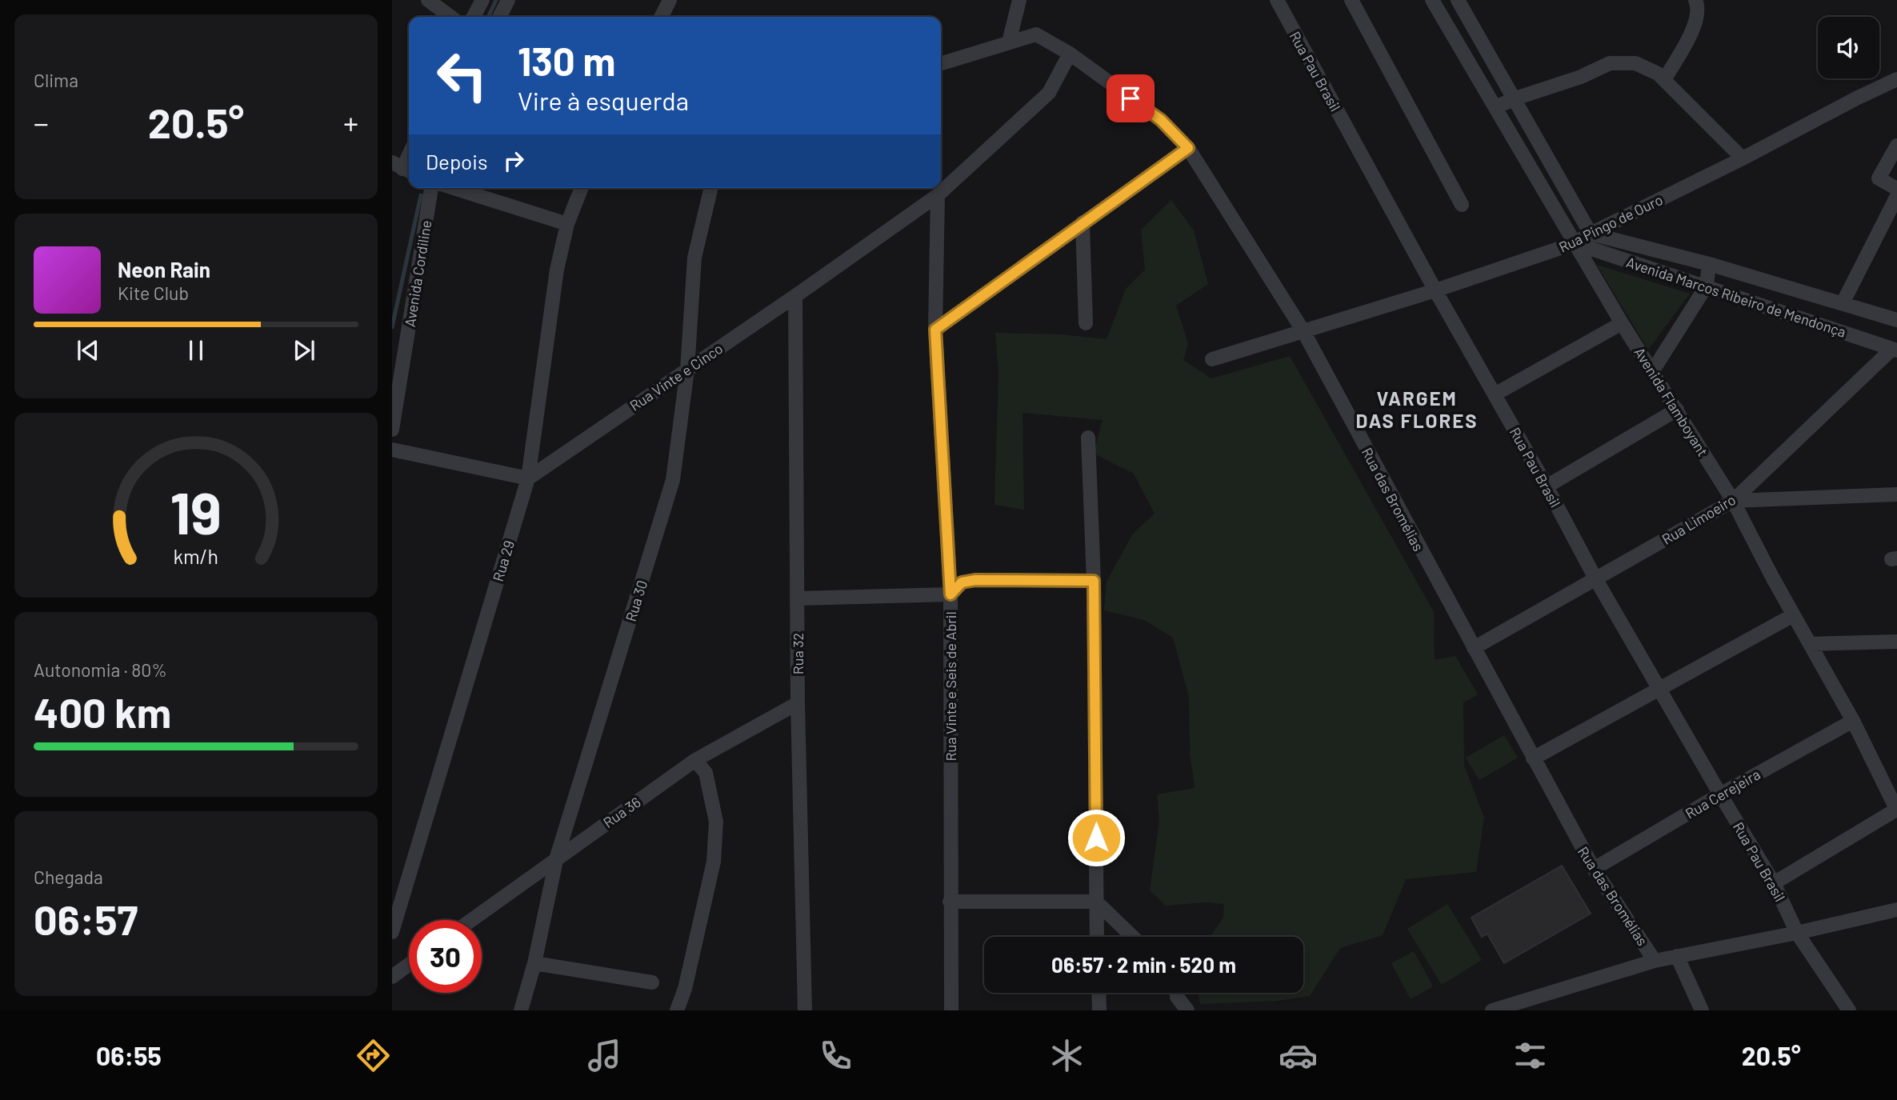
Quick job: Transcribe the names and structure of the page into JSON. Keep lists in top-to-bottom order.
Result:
{
  "streets": {
    "street": [
      "Rua Pau Brasil",
      "Rua Pingo de Ouro",
      "Avenida Cordiline",
      "Avenida Marcos Ribeiro de Mendonça",
      "Rua Vinte e Cinco",
      "Avenida Flamboyant",
      "Rua das Bromélias",
      "Rua Limoeiro",
      "Rua 29",
      "Rua 30",
      "Rua 32",
      "Rua Vinte e Seis de Abril",
      "Rua Cerejeira",
      "Rua 36"
    ]
  },
  "crossings": [
    ["Rua Pau Brasil", "Rua Pingo de Ouro"],
    ["Rua Pau Brasil", "Rua Limoeiro"],
    ["Rua Pau Brasil", "Rua Cerejeira"],
    ["Rua Pingo de Ouro", "Avenida Marcos Ribeiro de Mendonça"],
    ["Rua Pingo de Ouro", "Avenida Flamboyant"],
    ["Rua Pingo de Ouro", "Rua das Bromélias"],
    ["Avenida Marcos Ribeiro de Mendonça", "Avenida Flamboyant"],
    ["Avenida Marcos Ribeiro de Mendonça", "Rua Limoeiro"],
    ["Rua Vinte e Cinco", "Rua das Bromélias"],
    ["Rua Vinte e Cinco", "Rua 29"],
    ["Rua Vinte e Cinco", "Rua 30"],
    ["Rua Vinte e Cinco", "Rua 32"],
    ["Rua Vinte e Cinco", "Rua Vinte e Seis de Abril"],
    ["Avenida Flamboyant", "Rua Limoeiro"],
    ["Avenida Flamboyant", "Rua Cerejeira"],
    ["Rua das Bromélias", "Rua Limoeiro"],
    ["Rua das Bromélias", "Rua Cerejeira"],
    ["Rua 30", "Rua 36"],
    ["Rua 32", "Rua 36"]
  ],
  "districts": ["VARGEM DAS FLORES"],
  "page": {
    "tile": [
      "Clima",
      ["Autonomia · 80%", "400 km"],
      ["Chegada", "06:57"]
    ],
    "turn": ["130 m", "Vire à esquerda"],
    "heat": ["−", "20.5°", "+"],
    "then": "Depois",
    "song": ["Neon Rain", "Kite Club"],
    "limit": "30",
    "trip": "06:57 · 2 min · 520 m",
    "tabs": ["06:55", "20.5°"],
    "gauge": ["19", "km/h"]
  }
}
